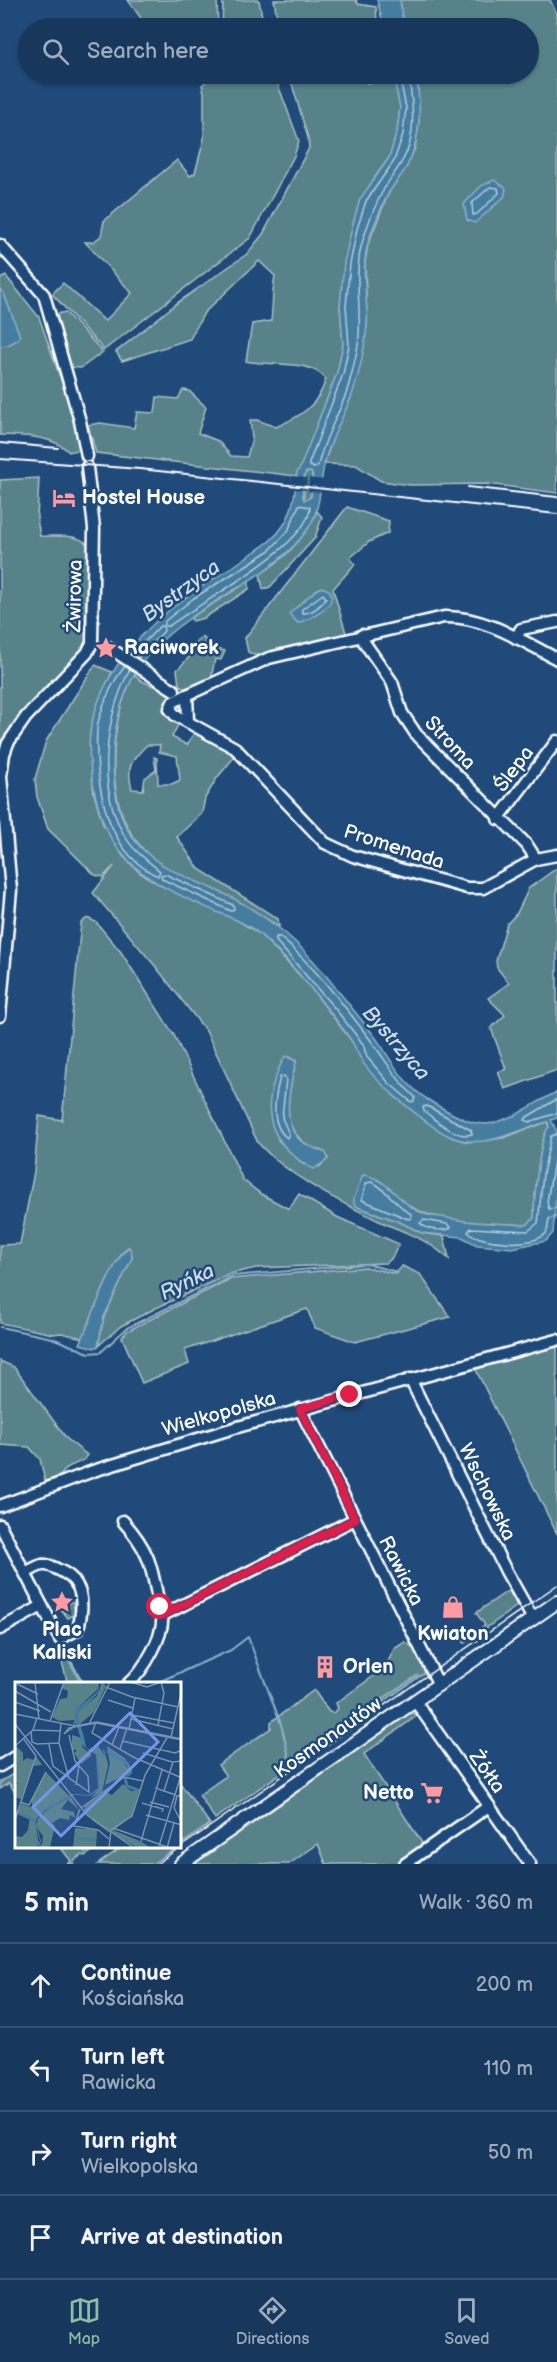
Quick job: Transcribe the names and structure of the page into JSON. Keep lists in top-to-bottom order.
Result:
{
  "streets": {
    "main road": ["Kosmonautów"],
    "street": [
      "Żwirowa",
      "Stroma",
      "Ślepa",
      "Promenada",
      "Wielkopolska",
      "Wschowska",
      "Rawicka",
      "Żółta"
    ]
  },
  "crossings": [
    ["Stroma", "Ślepa"],
    ["Stroma", "Promenada"],
    ["Wielkopolska", "Wschowska"],
    ["Wielkopolska", "Rawicka"],
    ["Wschowska", "Kosmonautów"],
    ["Rawicka", "Kosmonautów"],
    ["Kosmonautów", "Żółta"]
  ],
  "water": ["Bystrzyca", "Ryńka"],
  "places": {
    "hotel": ["Hostel House"],
    "place": ["Raciworek", "Plac Kaliski"],
    "shop": ["Kwiaton"],
    "building": ["Orlen"],
    "supermarket": ["Netto"]
  },
  "page": {
    "search": "Search here",
    "heading": ["5 min", "Walk · 360 m"],
    "list": [
      ["Continue", "Kościańska", "200 m"],
      ["Turn left", "Rawicka", "110 m"],
      ["Turn right", "Wielkopolska", "50 m"],
      "Arrive at destination"
    ],
    "nav": ["Map", "Directions", "Saved"]
  }
}
